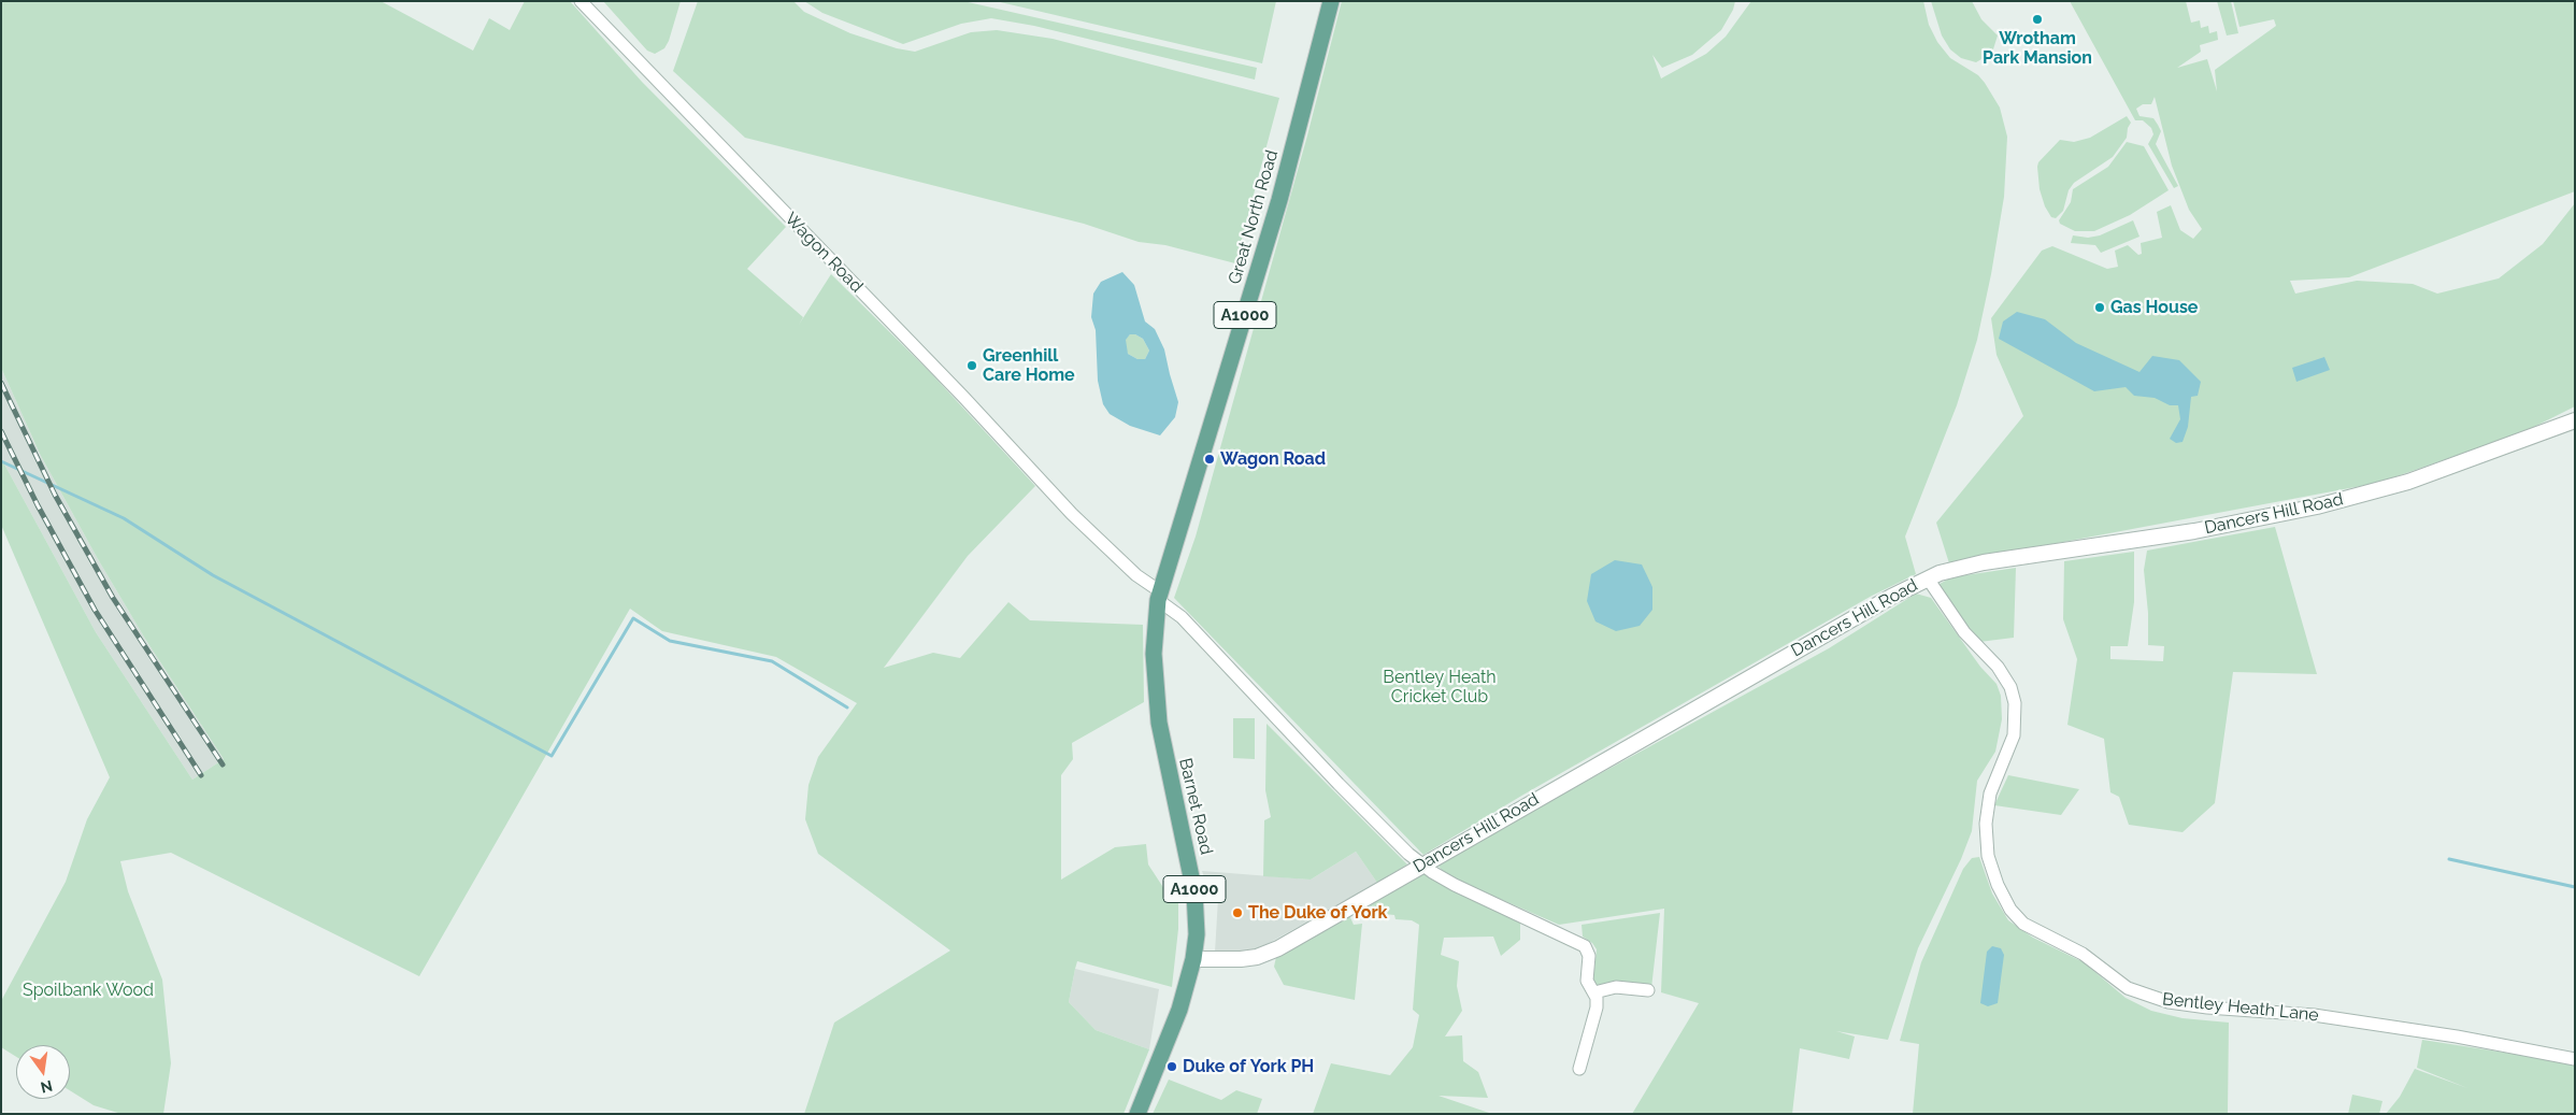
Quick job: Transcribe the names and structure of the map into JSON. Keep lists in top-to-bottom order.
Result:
{
  "streets": {
    "main road": ["Great North Road", "A1000", "Barnet Road"],
    "street": ["Wagon Road", "Dancers Hill Road", "Bentley Heath Lane"]
  },
  "crossings": [
    ["Great North Road", "Wagon Road"],
    ["Great North Road", "Barnet Road"],
    ["Wagon Road", "Dancers Hill Road"],
    ["Dancers Hill Road", "Barnet Road"],
    ["Dancers Hill Road", "Bentley Heath Lane"]
  ],
  "parks": ["Bentley Heath Cricket Club", "Spoilbank Wood"],
  "places": [
    "Wrotham Park Mansion",
    "Gas House",
    "Greenhill Care Home",
    "Wagon Road",
    "The Duke of York",
    "Duke of York PH"
  ],
  "north": "bottom"
}
